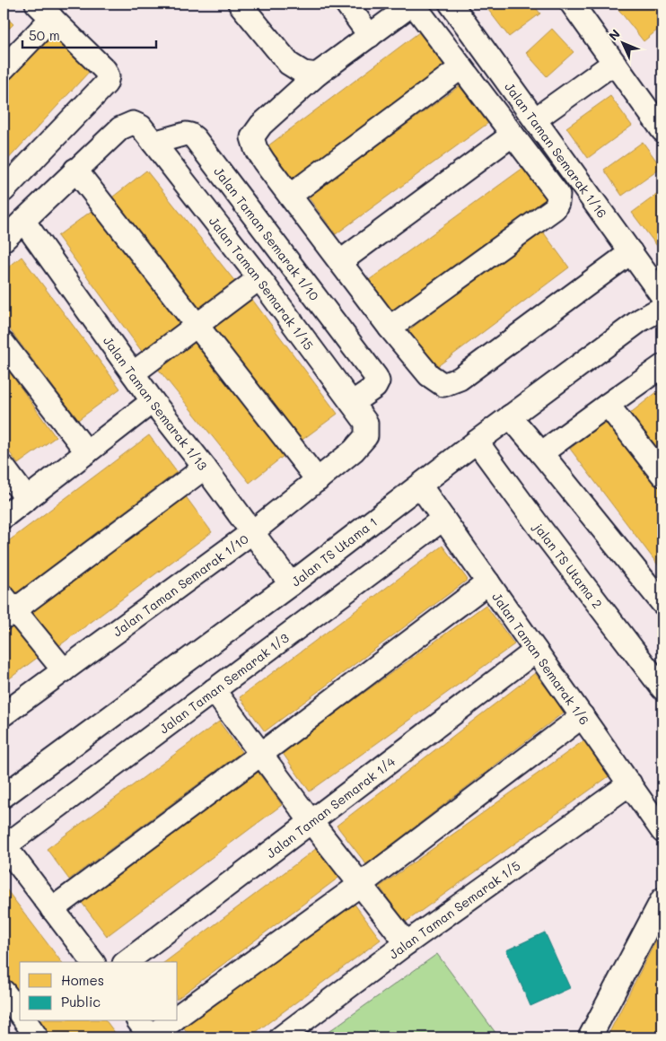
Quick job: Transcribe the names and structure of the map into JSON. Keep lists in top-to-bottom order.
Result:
{
  "streets": {
    "street": [
      "Jalan Taman Semarak 1/16",
      "Jalan Taman Semarak 1/10",
      "Jalan Taman Semarak 1/15",
      "Jalan Taman Semarak 1/13",
      "Jalan TS Utama 1",
      "jalan TS Utama 2",
      "Jalan Taman Semarak 1/6",
      "Jalan Taman Semarak 1/3",
      "Jalan Taman Semarak 1/4",
      "Jalan Taman Semarak 1/5"
    ]
  },
  "crossings": [
    ["Jalan Taman Semarak 1/10", "Jalan Taman Semarak 1/15"],
    ["Jalan Taman Semarak 1/10", "Jalan Taman Semarak 1/13"],
    ["Jalan Taman Semarak 1/13", "Jalan TS Utama 1"],
    ["Jalan TS Utama 1", "jalan TS Utama 2"],
    ["Jalan TS Utama 1", "Jalan Taman Semarak 1/6"],
    ["Jalan Taman Semarak 1/6", "Jalan Taman Semarak 1/3"],
    ["Jalan Taman Semarak 1/6", "Jalan Taman Semarak 1/4"],
    ["Jalan Taman Semarak 1/6", "Jalan Taman Semarak 1/5"]
  ],
  "legend": ["Homes", "Public"],
  "scale_bar": "50 m",
  "north": "top left"
}
